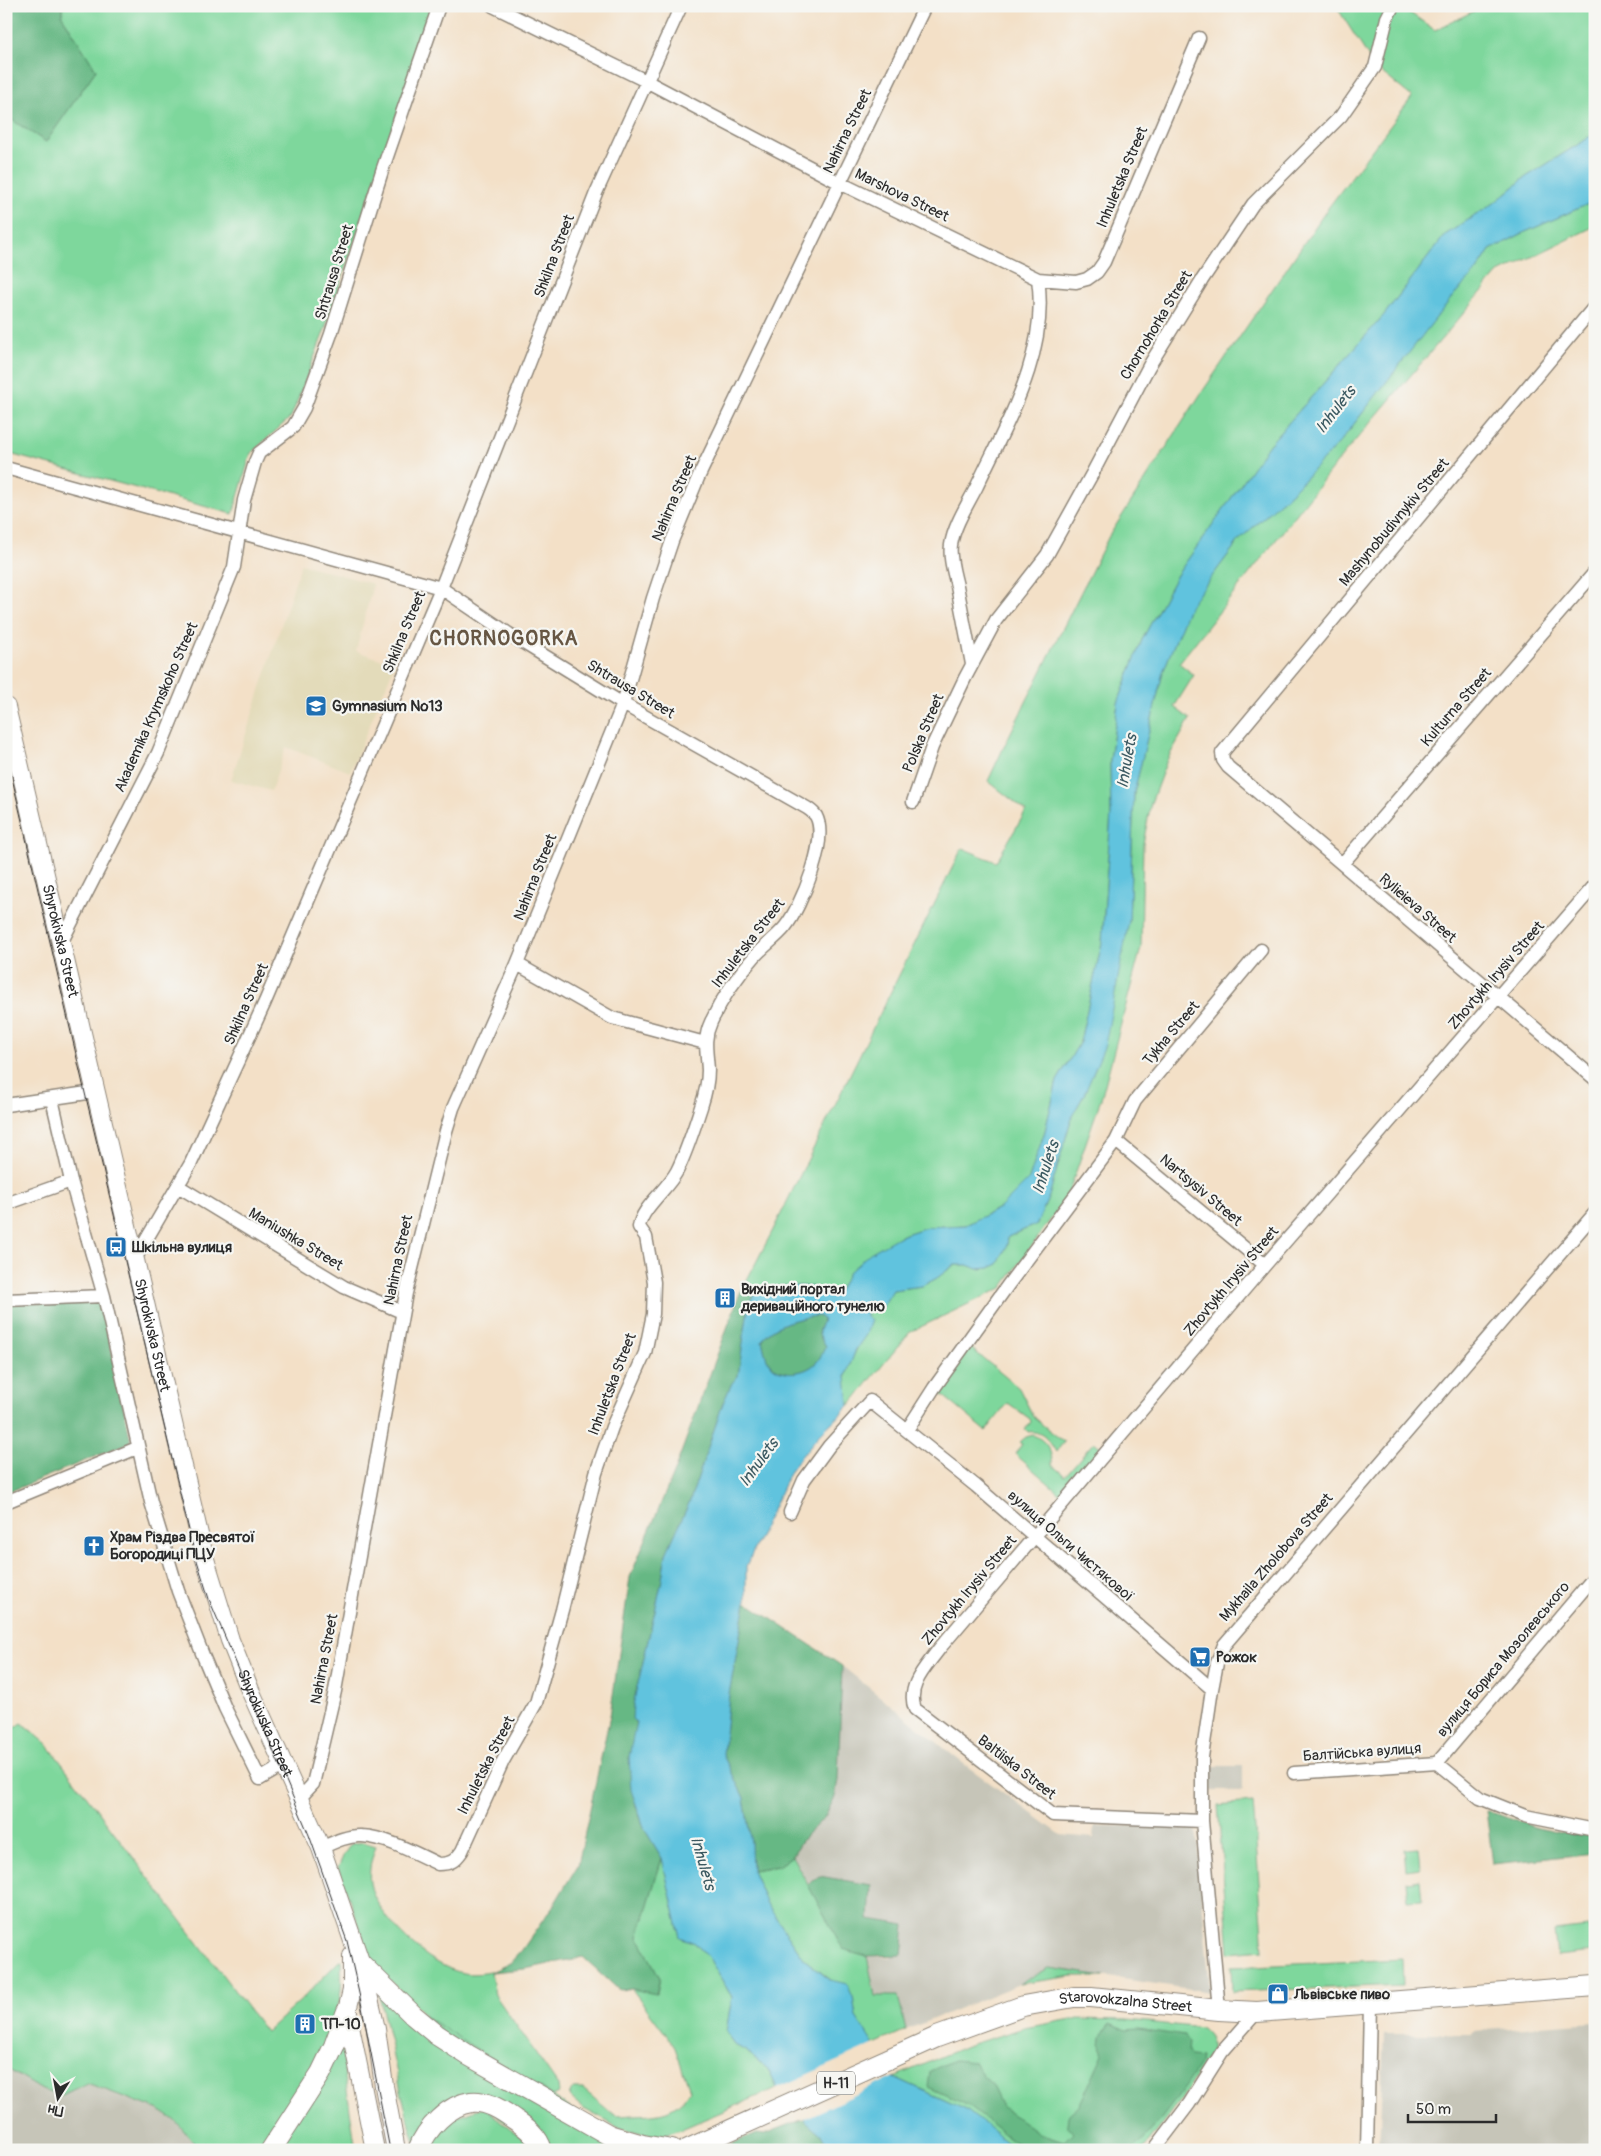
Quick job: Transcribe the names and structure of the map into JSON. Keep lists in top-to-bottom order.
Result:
{
  "streets": {
    "main road": ["Shyrokivska Street", "Starovokzalna Street", "Н-11"],
    "street": [
      "Nahirna Street",
      "Inhuletska Street",
      "Marshova Street",
      "Shkilna Street",
      "Shtrausa Street",
      "Chornohorka Street",
      "Mashynobudivnykiv Street",
      "Akademika Krymskoho Street",
      "Kulturna Street",
      "Polska Street",
      "Rylieieva Street",
      "Zhovtykh Irysiv Street",
      "Tykha Street",
      "Nartsysiv Street",
      "Maniushka Street",
      "вулиця Ольги Чистякової",
      "Mykhaila Zholobova Street",
      "вулиця Бориса Мозолевського",
      "Балтійська вулиця",
      "Baltiiska Street"
    ]
  },
  "crossings": [
    ["Nahirna Street", "Marshova Street"],
    ["Nahirna Street", "Shtrausa Street"],
    ["Nahirna Street", "Shyrokivska Street"],
    ["Nahirna Street", "Maniushka Street"],
    ["Inhuletska Street", "Marshova Street"],
    ["Inhuletska Street", "Shtrausa Street"],
    ["Inhuletska Street", "Shyrokivska Street"],
    ["Marshova Street", "Shkilna Street"],
    ["Shkilna Street", "Shtrausa Street"],
    ["Shkilna Street", "Shyrokivska Street"],
    ["Shkilna Street", "Maniushka Street"],
    ["Shtrausa Street", "Akademika Krymskoho Street"],
    ["Chornohorka Street", "Polska Street"],
    ["Mashynobudivnykiv Street", "Rylieieva Street"],
    ["Akademika Krymskoho Street", "Shyrokivska Street"],
    ["Kulturna Street", "Rylieieva Street"],
    ["Rylieieva Street", "Zhovtykh Irysiv Street"],
    ["Zhovtykh Irysiv Street", "Nartsysiv Street"],
    ["Zhovtykh Irysiv Street", "вулиця Ольги Чистякової"],
    ["Zhovtykh Irysiv Street", "Baltiiska Street"],
    ["Tykha Street", "Nartsysiv Street"],
    ["вулиця Ольги Чистякової", "Mykhaila Zholobova Street"],
    ["Mykhaila Zholobova Street", "Baltiiska Street"],
    ["Mykhaila Zholobova Street", "Starovokzalna Street"],
    ["вулиця Бориса Мозолевського", "Балтійська вулиця"]
  ],
  "districts": ["CHORNOGORKA"],
  "water": ["Inhulets"],
  "places": {
    "school or university": ["Gymnasium №13"],
    "bus stop": ["Шкільна вулиця"],
    "building": ["Вихідний портал дериваційного тунелю", "ТП-10"],
    "church": ["Храм Різдва Пресвятої Богородиці ПЦУ"],
    "supermarket": ["Рожок"],
    "shop": ["Львівське пиво"]
  },
  "scale_bar": "50 m",
  "north": "bottom"
}
